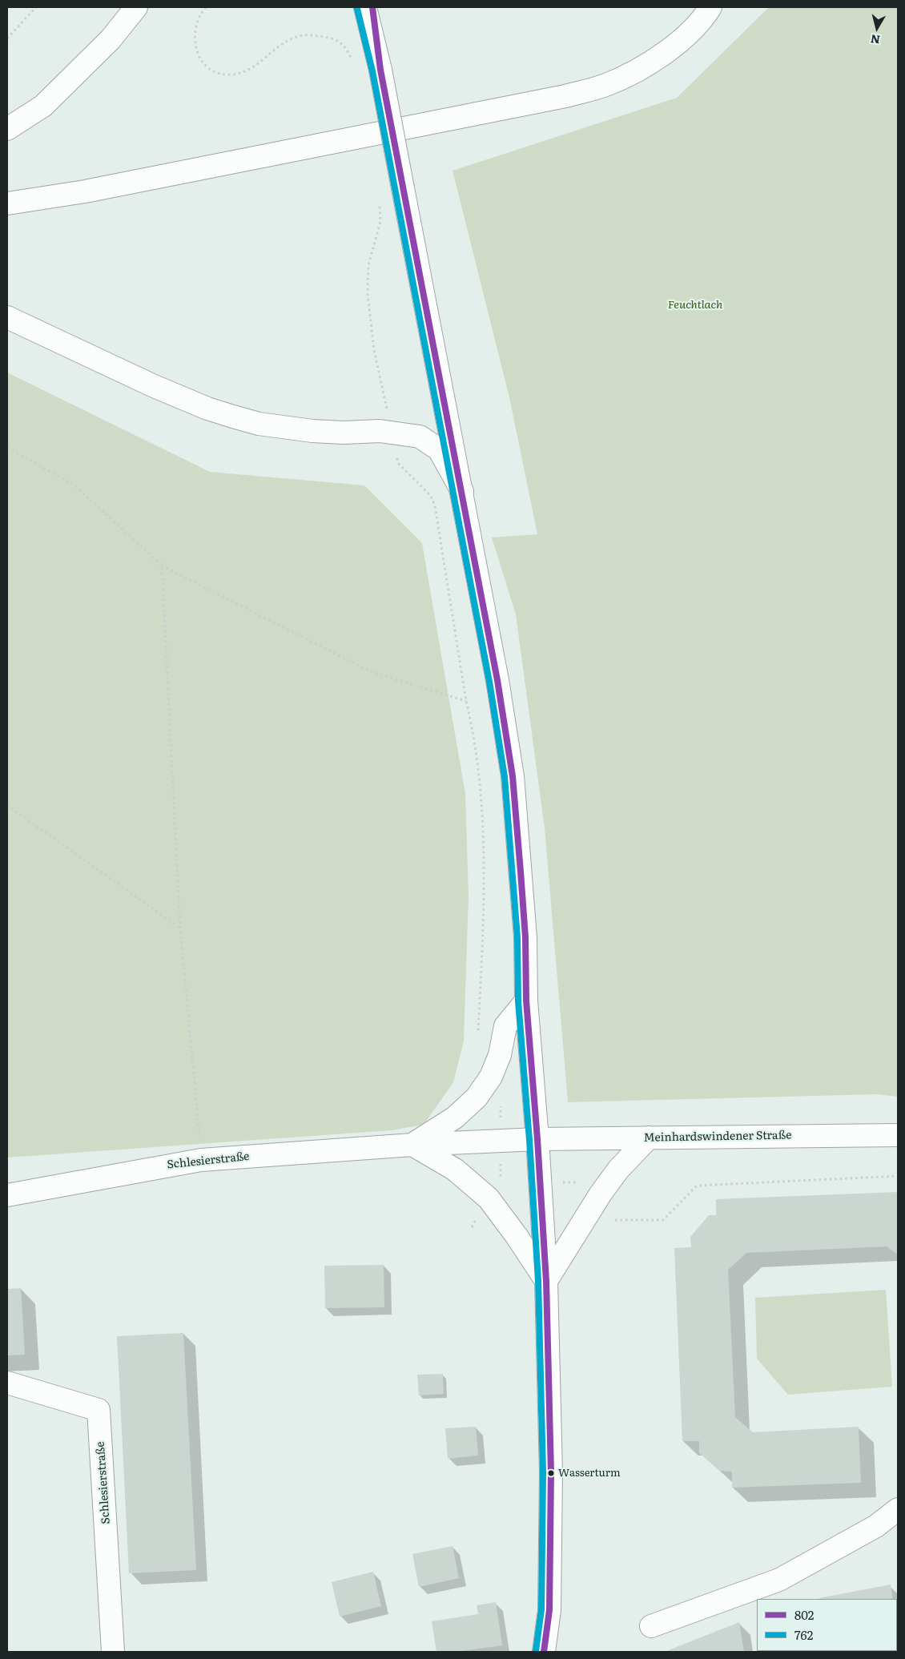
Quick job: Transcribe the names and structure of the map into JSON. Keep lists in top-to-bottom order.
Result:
{
  "streets": {
    "main road": ["Meinhardswindener Straße", "Schlesierstraße"]
  },
  "crossings": [
    ["Meinhardswindener Straße", "Schlesierstraße"]
  ],
  "parks": ["Feuchtlach"],
  "places": ["Wasserturm"],
  "lines": ["transit line 802", "transit line 762"],
  "legend": ["802", "762"],
  "north": "bottom"
}
